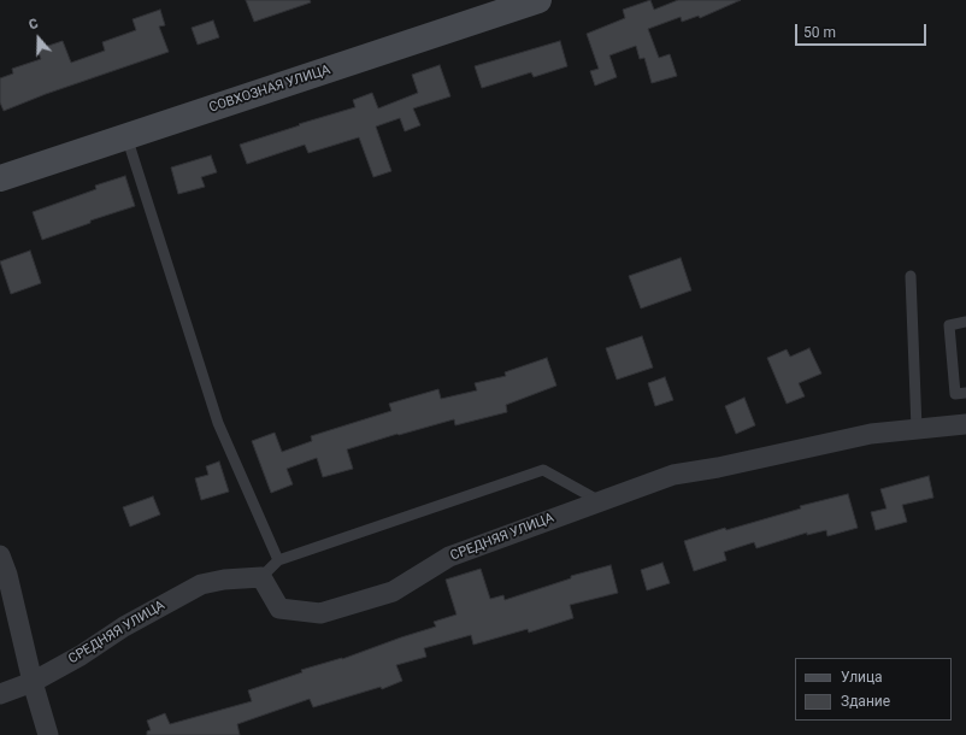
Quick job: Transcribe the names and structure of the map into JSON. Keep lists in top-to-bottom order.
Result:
{
  "streets": {
    "street": ["СОВХОЗНАЯ УЛИЦА", "СРЕДНЯЯ УЛИЦА"]
  },
  "legend": ["Улица", "Здание"],
  "scale_bar": "50 m",
  "north": "top"
}
